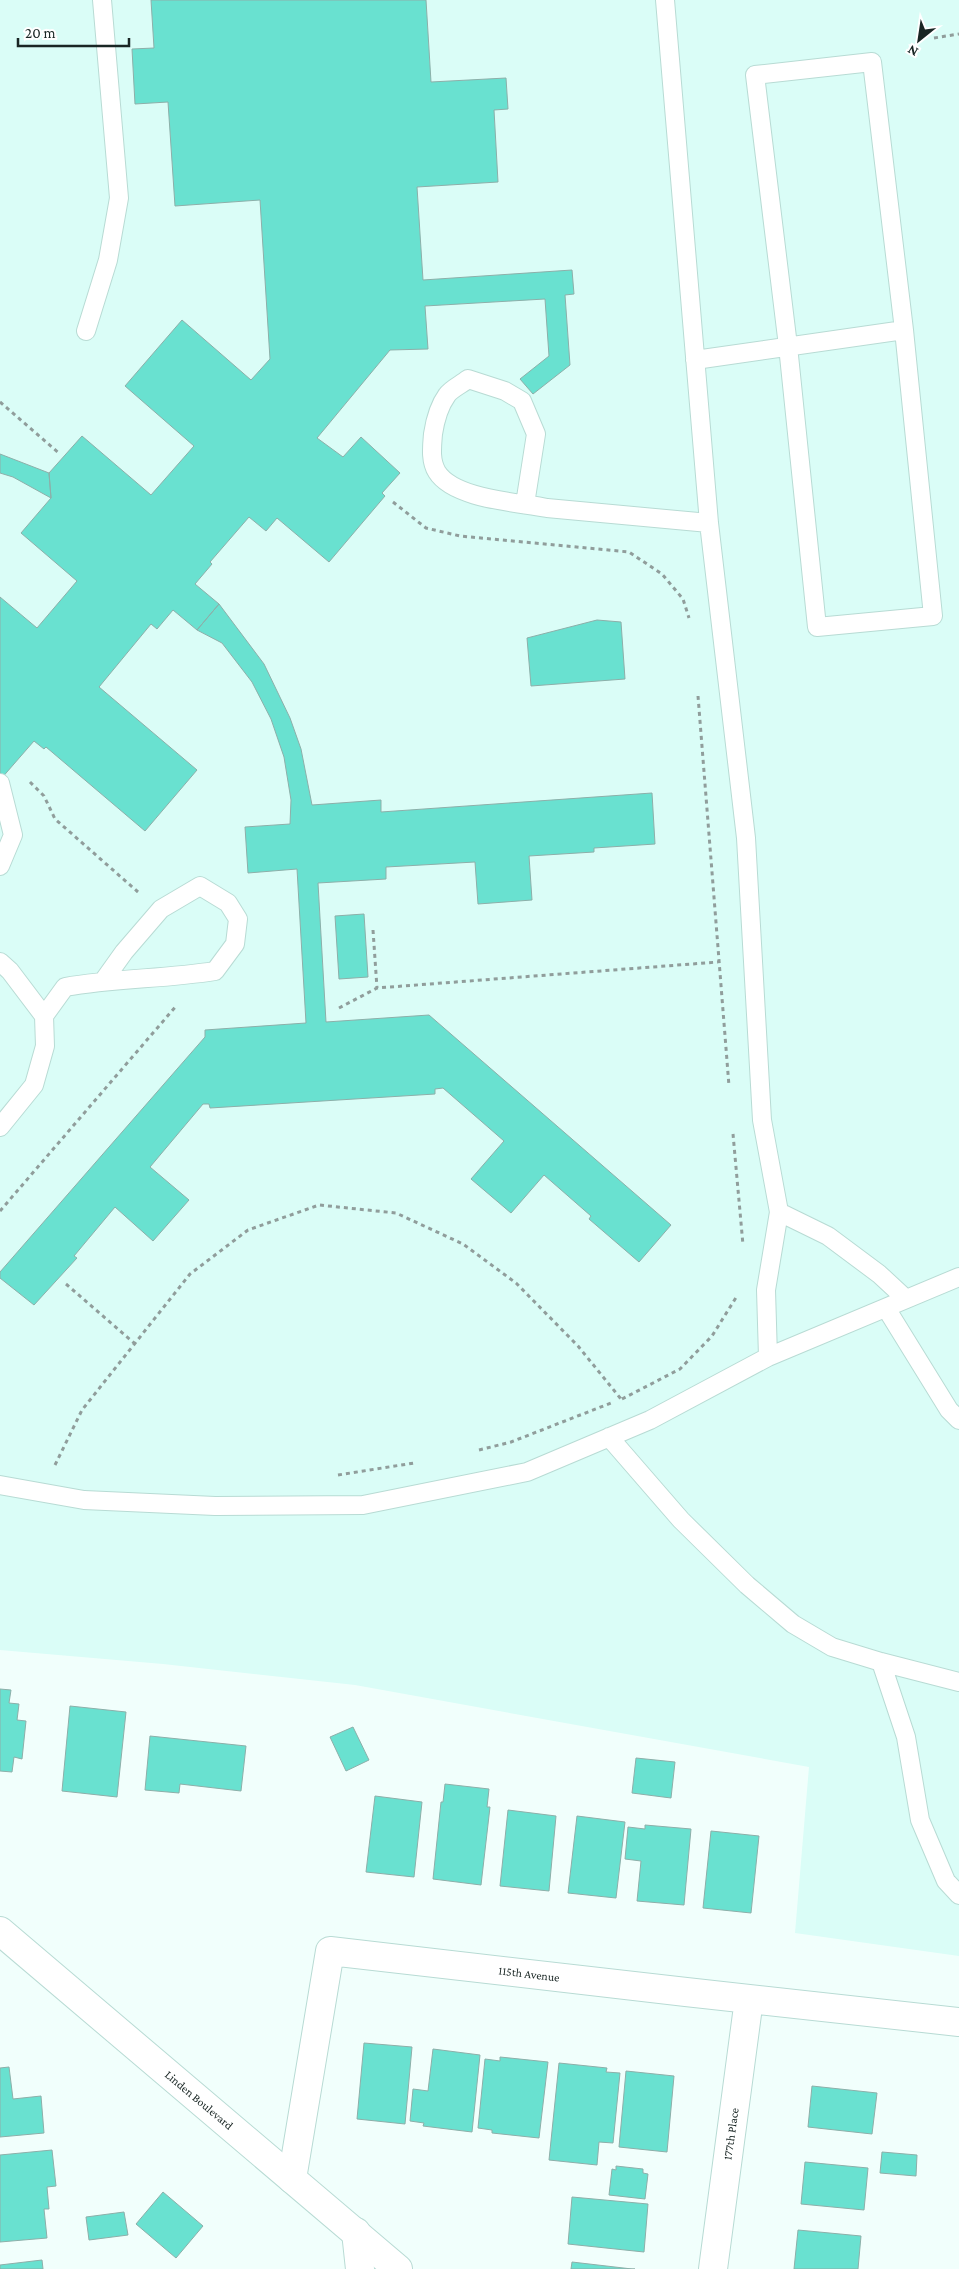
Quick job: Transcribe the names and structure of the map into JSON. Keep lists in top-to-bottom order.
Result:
{
  "streets": {
    "street": ["115th Avenue", "Linden Boulevard", "177th Place"]
  },
  "crossings": [
    ["115th Avenue", "Linden Boulevard"],
    ["115th Avenue", "177th Place"]
  ],
  "scale_bar": "20 m",
  "north": "bottom left"
}
